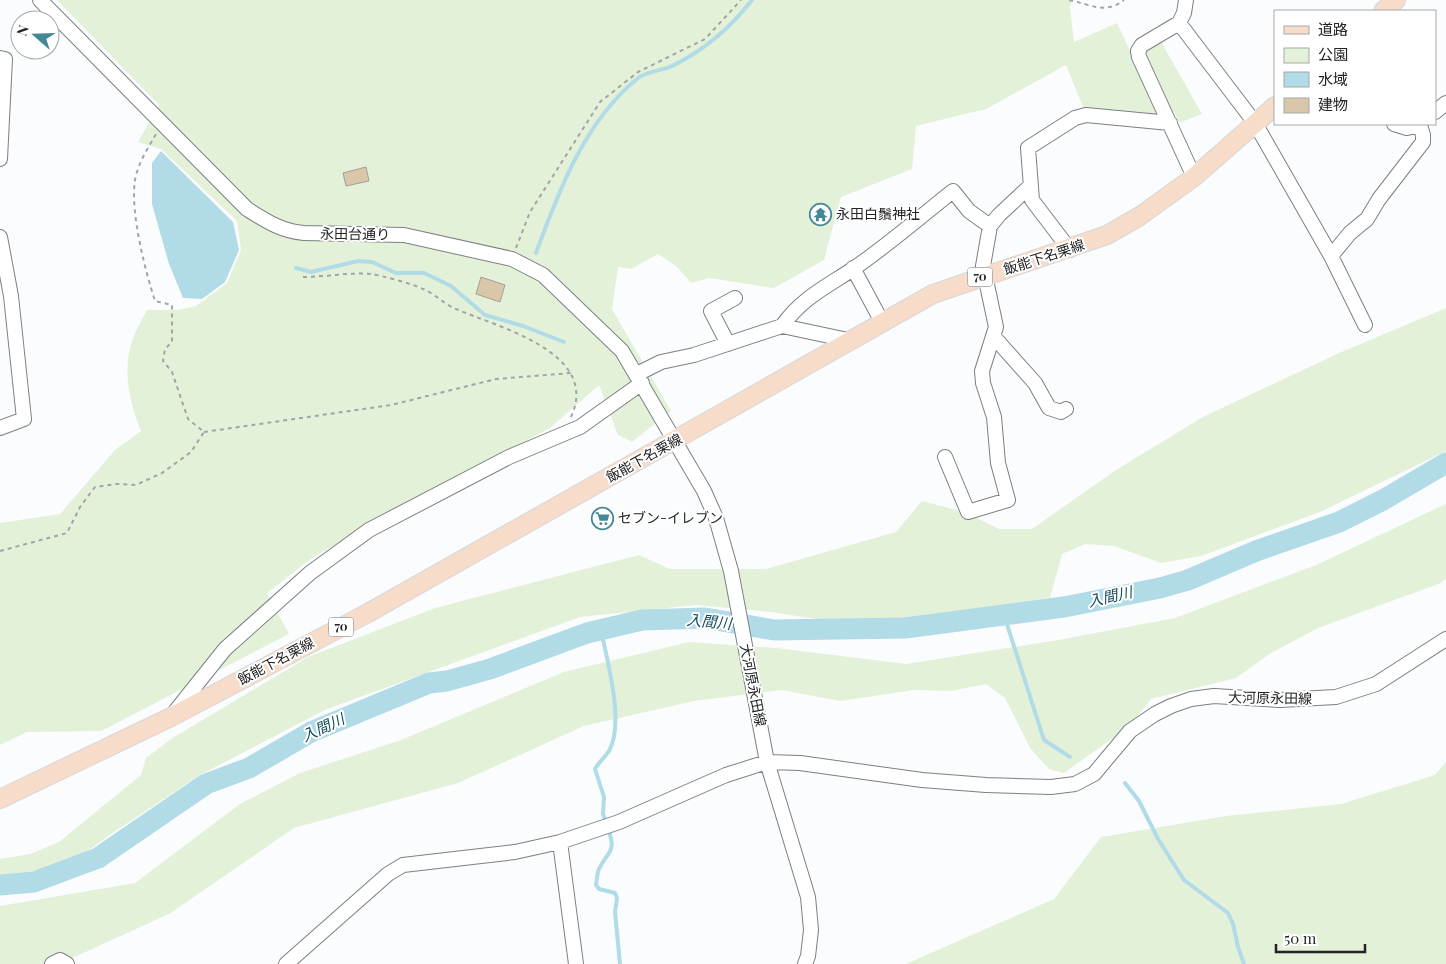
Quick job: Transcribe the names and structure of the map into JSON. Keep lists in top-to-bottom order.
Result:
{
  "streets": {
    "main road": ["飯能下名栗線", "70"],
    "street": ["永田台通り", "大河原永田線"]
  },
  "crossings": [
    ["永田台通り", "飯能下名栗線"],
    ["永田台通り", "大河原永田線"],
    ["飯能下名栗線", "大河原永田線"]
  ],
  "water": ["入間川"],
  "places": {
    "temple": ["永田白鬚神社"],
    "supermarket": ["セブン-イレブン"]
  },
  "legend": [
    "道路",
    "公園",
    "水域",
    "建物"
  ],
  "scale_bar": "50 m",
  "north": "left"
}
